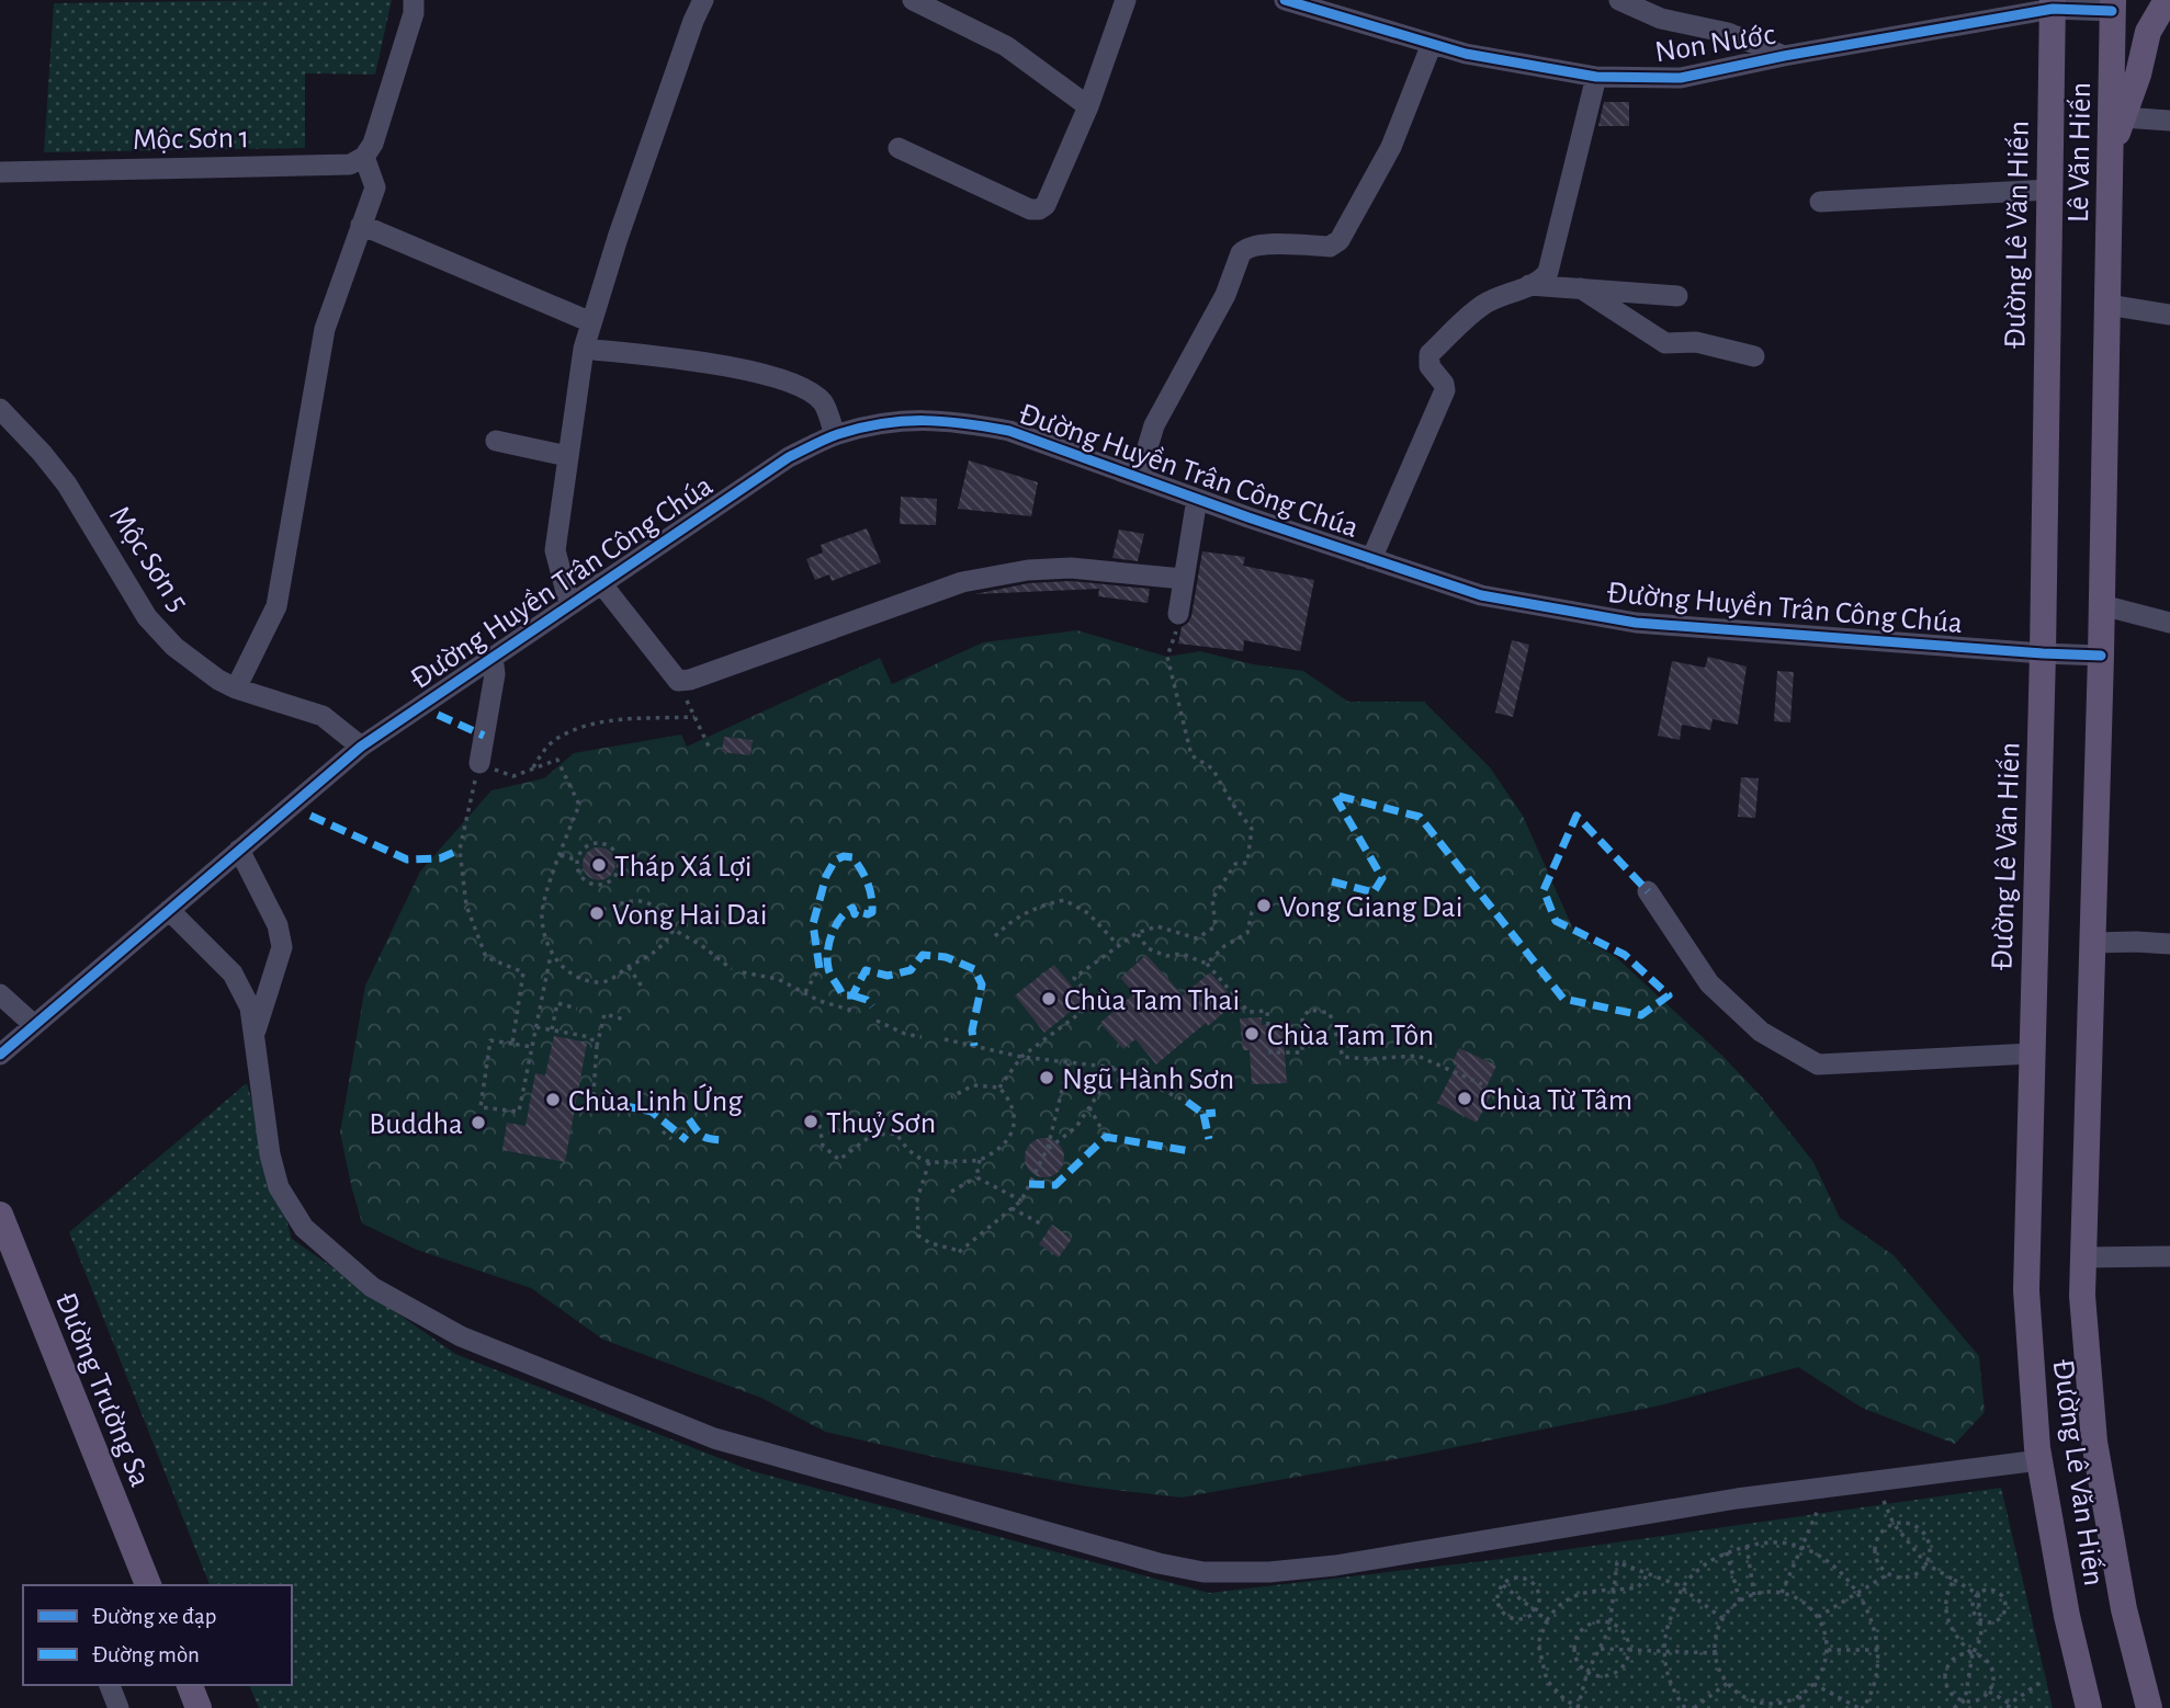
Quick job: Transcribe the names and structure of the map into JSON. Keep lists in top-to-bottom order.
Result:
{
  "streets": {
    "main road": ["Lê Văn Hiến", "Đường Lê Văn Hiến", "Đường Trường Sa"],
    "street": [
      "Non Nước",
      "Mộc Sơn 1",
      "Đường Huyền Trân Công Chúa",
      "Mộc Sơn 5"
    ]
  },
  "crossings": [
    ["Non Nước", "Lê Văn Hiến"],
    ["Non Nước", "Đường Lê Văn Hiến"],
    ["Lê Văn Hiến", "Đường Lê Văn Hiến"],
    ["Đường Lê Văn Hiến", "Đường Huyền Trân Công Chúa"],
    ["Đường Huyền Trân Công Chúa", "Mộc Sơn 5"]
  ],
  "places": [
    "Tháp Xá Lợi",
    "Vong Giang Dai",
    "Vong Hai Dai",
    "Chùa Tam Thai",
    "Chùa Tam Tôn",
    "Ngũ Hành Sơn",
    "Chùa Từ Tâm",
    "Chùa Linh Ứng",
    "Thuỷ Sơn",
    "Buddha"
  ],
  "legend": ["Đường xe đạp", "Đường mòn"]
}
